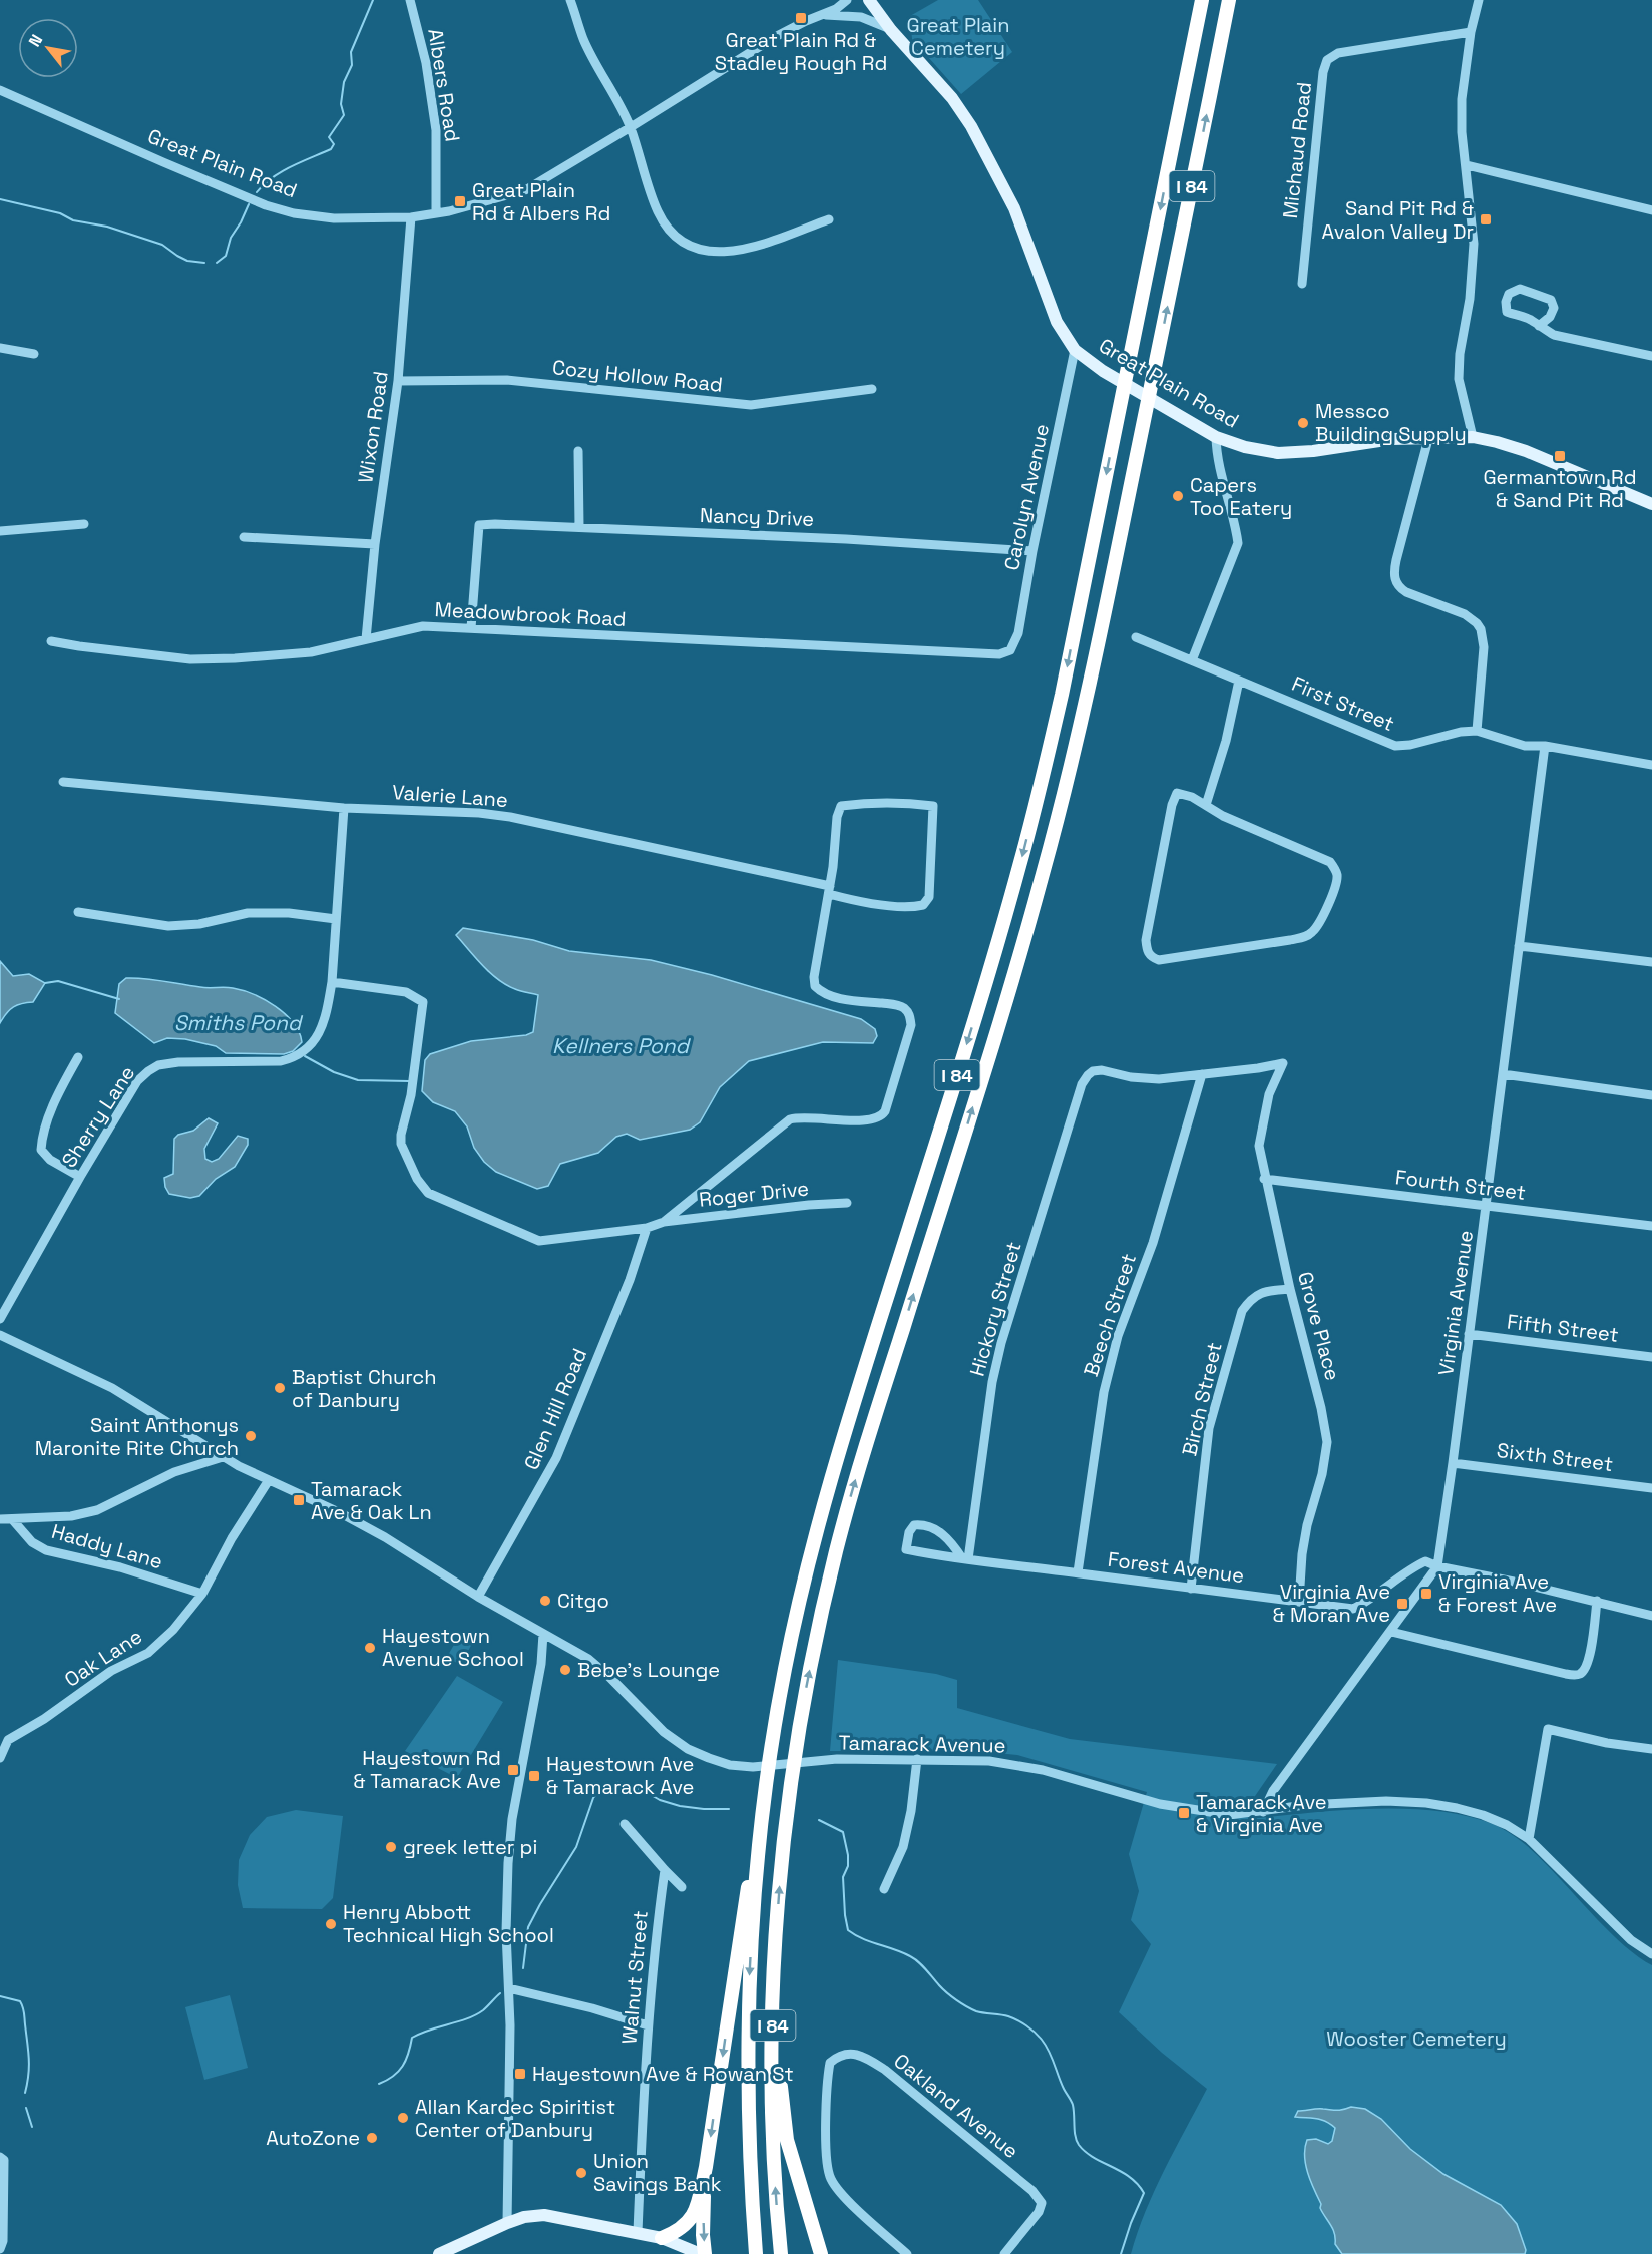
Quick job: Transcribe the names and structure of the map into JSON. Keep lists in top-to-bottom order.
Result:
{
  "streets": {
    "highway": ["I 84"],
    "main road": ["Great Plain Road"],
    "street": [
      "Albers Road",
      "Michaud Road",
      "Cozy Hollow Road",
      "Wixon Road",
      "Carolyn Avenue",
      "Nancy Drive",
      "Meadowbrook Road",
      "First Street",
      "Valerie Lane",
      "Sherry Lane",
      "Fourth Street",
      "Roger Drive",
      "Virginia Avenue",
      "Hickory Street",
      "Beech Street",
      "Grove Place",
      "Fifth Street",
      "Birch Street",
      "Glen Hill Road",
      "Sixth Street",
      "Haddy Lane",
      "Forest Avenue",
      "Oak Lane",
      "Tamarack Avenue",
      "Walnut Street",
      "Oakland Avenue"
    ]
  },
  "crossings": [
    ["Albers Road", "Great Plain Road"],
    ["Great Plain Road", "Wixon Road"],
    ["Great Plain Road", "Carolyn Avenue"],
    ["Cozy Hollow Road", "Wixon Road"],
    ["Wixon Road", "Meadowbrook Road"],
    ["Carolyn Avenue", "Nancy Drive"],
    ["Carolyn Avenue", "Meadowbrook Road"],
    ["Nancy Drive", "Meadowbrook Road"],
    ["First Street", "Virginia Avenue"],
    ["Valerie Lane", "Sherry Lane"],
    ["Fourth Street", "Virginia Avenue"],
    ["Fourth Street", "Grove Place"],
    ["Virginia Avenue", "Fifth Street"],
    ["Virginia Avenue", "Sixth Street"],
    ["Virginia Avenue", "Forest Avenue"],
    ["Virginia Avenue", "Tamarack Avenue"],
    ["Hickory Street", "Beech Street"],
    ["Hickory Street", "Grove Place"],
    ["Hickory Street", "Forest Avenue"],
    ["Beech Street", "Grove Place"],
    ["Beech Street", "Forest Avenue"],
    ["Grove Place", "Birch Street"],
    ["Grove Place", "Forest Avenue"],
    ["Birch Street", "Forest Avenue"],
    ["Glen Hill Road", "Tamarack Avenue"],
    ["Haddy Lane", "Oak Lane"],
    ["Oak Lane", "Tamarack Avenue"]
  ],
  "water": ["Smiths Pond", "Kellners Pond"],
  "parks": ["Great Plain Cemetery", "Wooster Cemetery"],
  "places": {
    "transit": [
      "Great Plain Rd & Stadley Rough Rd",
      "Great Plain Rd & Albers Rd",
      "Sand Pit Rd & Avalon Valley Dr",
      "Germantown Rd & Sand Pit Rd",
      "Tamarack Ave & Oak Ln",
      "Virginia Ave & Forest Ave",
      "Virginia Ave & Moran Ave",
      "Hayestown Rd & Tamarack Ave",
      "Hayestown Ave & Tamarack Ave",
      "Tamarack Ave & Virginia Ave",
      "Hayestown Ave & Rowan St"
    ],
    "other": [
      "Messco Building Supply",
      "Capers Too Eatery",
      "Baptist Church of Danbury",
      "Saint Anthonys Maronite Rite Church",
      "Citgo",
      "Hayestown Avenue School",
      "Bebe's Lounge",
      "greek letter pi",
      "Henry Abbott Technical High School",
      "Allan Kardec Spiritist Center of Danbury",
      "AutoZone",
      "Union Savings Bank"
    ]
  },
  "north": "top left"
}
